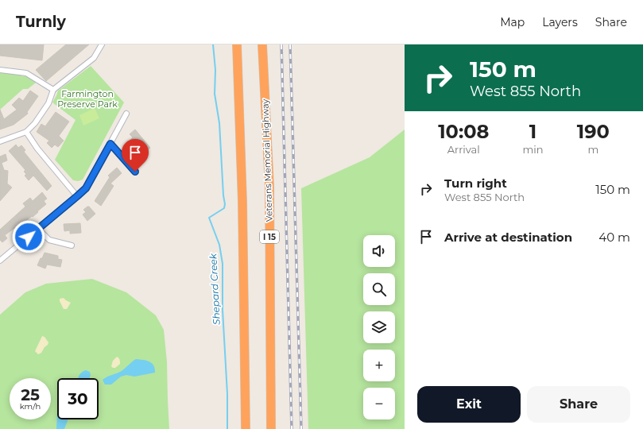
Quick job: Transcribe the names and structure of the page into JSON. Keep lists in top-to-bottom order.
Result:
{
  "streets": {
    "highway": ["Veterans Memorial Highway", "I 15"]
  },
  "water": ["Shepard Creek"],
  "parks": ["Farmington Preserve Park"],
  "page": {
    "header": "Turnly",
    "nav": ["Map", "Layers", "Share"],
    "turn": ["150 m", "West 855 North"],
    "eta": [
      "10:08",
      "Arrival",
      "1",
      "min",
      "190",
      "m"
    ],
    "list": [
      {
        "name": "Turn right",
        "note": "West 855 North",
        "value": "150 m"
      },
      {
        "name": "Arrive at destination",
        "value": "40 m"
      }
    ],
    "map_buttons": ["+", "−"],
    "speed": "25 km/h",
    "limit": "30",
    "buttons": ["Exit", "Share"]
  }
}
